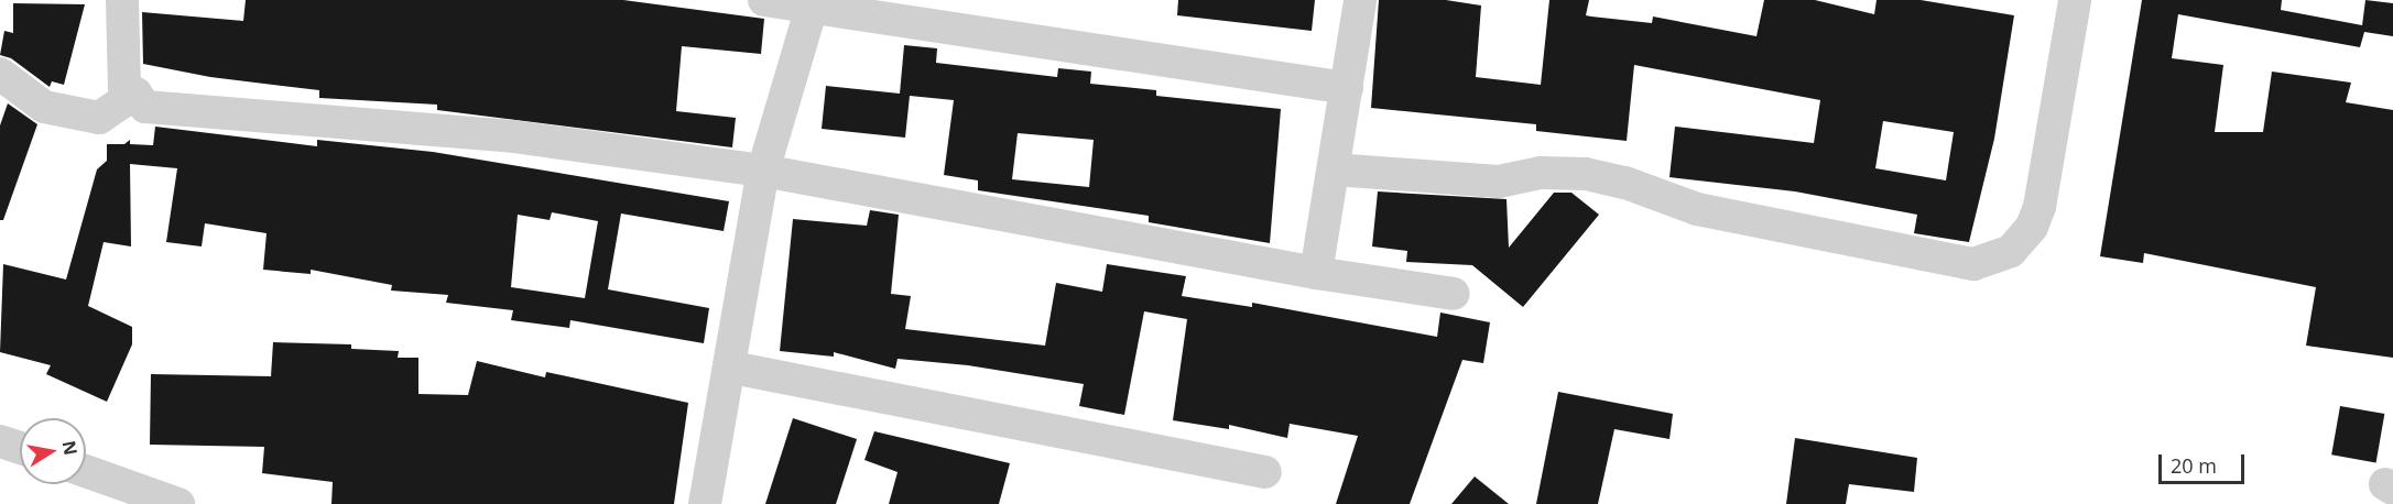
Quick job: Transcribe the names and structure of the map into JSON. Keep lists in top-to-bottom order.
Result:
{
  "scale_bar": "20 m",
  "north": "right"
}
